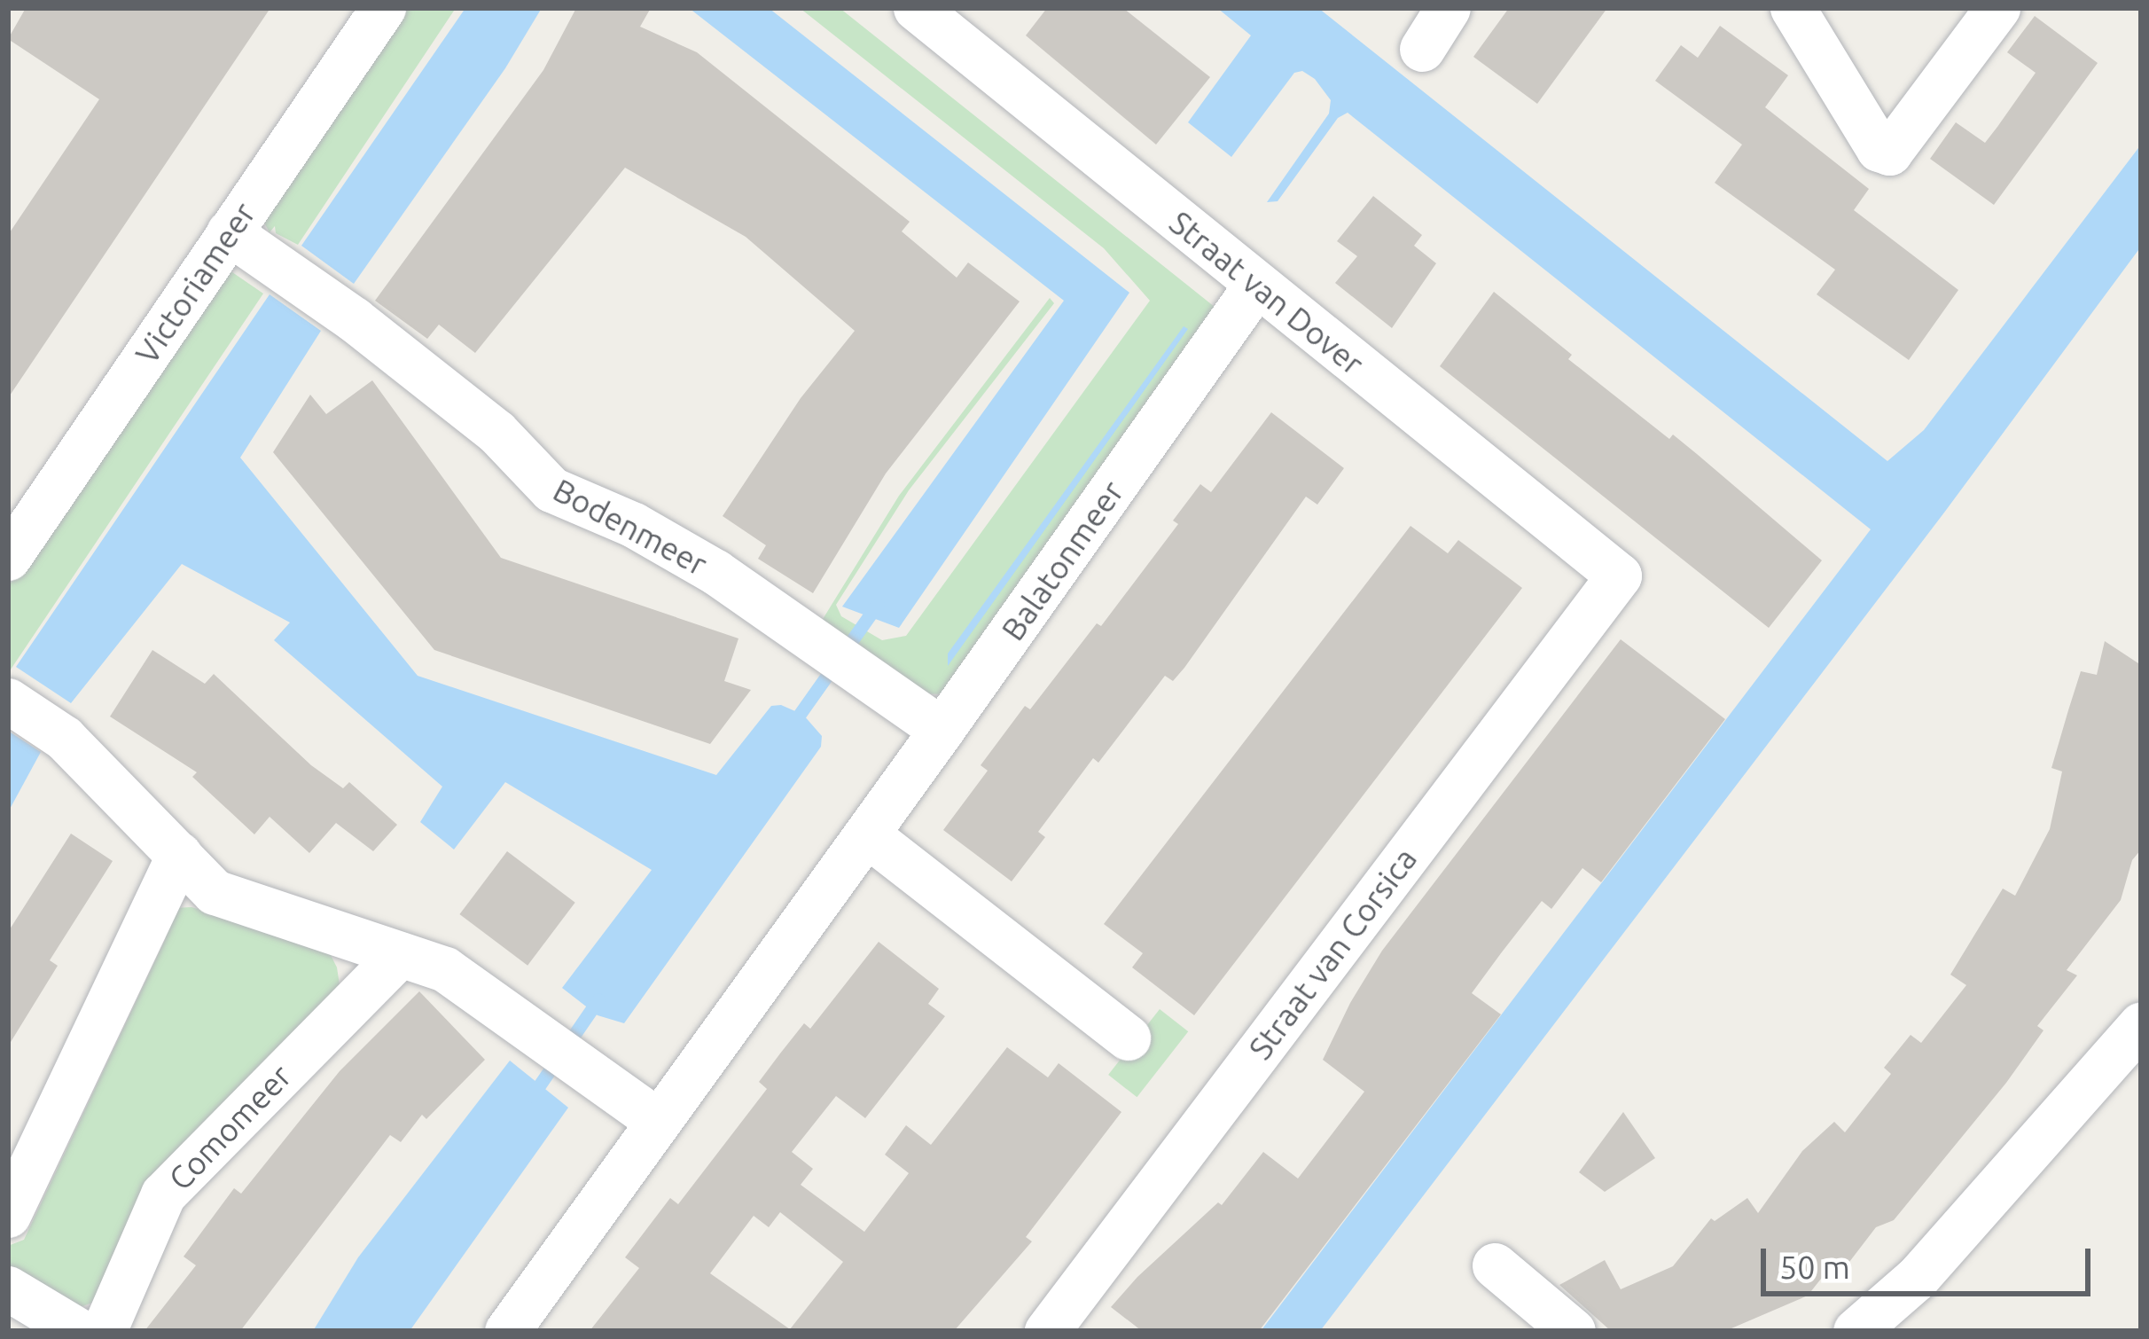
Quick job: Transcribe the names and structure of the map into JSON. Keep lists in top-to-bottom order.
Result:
{
  "streets": {
    "street": [
      "Victoriameer",
      "Straat van Dover",
      "Bodenmeer",
      "Balatonmeer",
      "Straat van Corsica",
      "Comomeer"
    ]
  },
  "crossings": [
    ["Victoriameer", "Bodenmeer"],
    ["Straat van Dover", "Balatonmeer"],
    ["Straat van Dover", "Straat van Corsica"],
    ["Bodenmeer", "Balatonmeer"]
  ],
  "scale_bar": "50 m"
}
